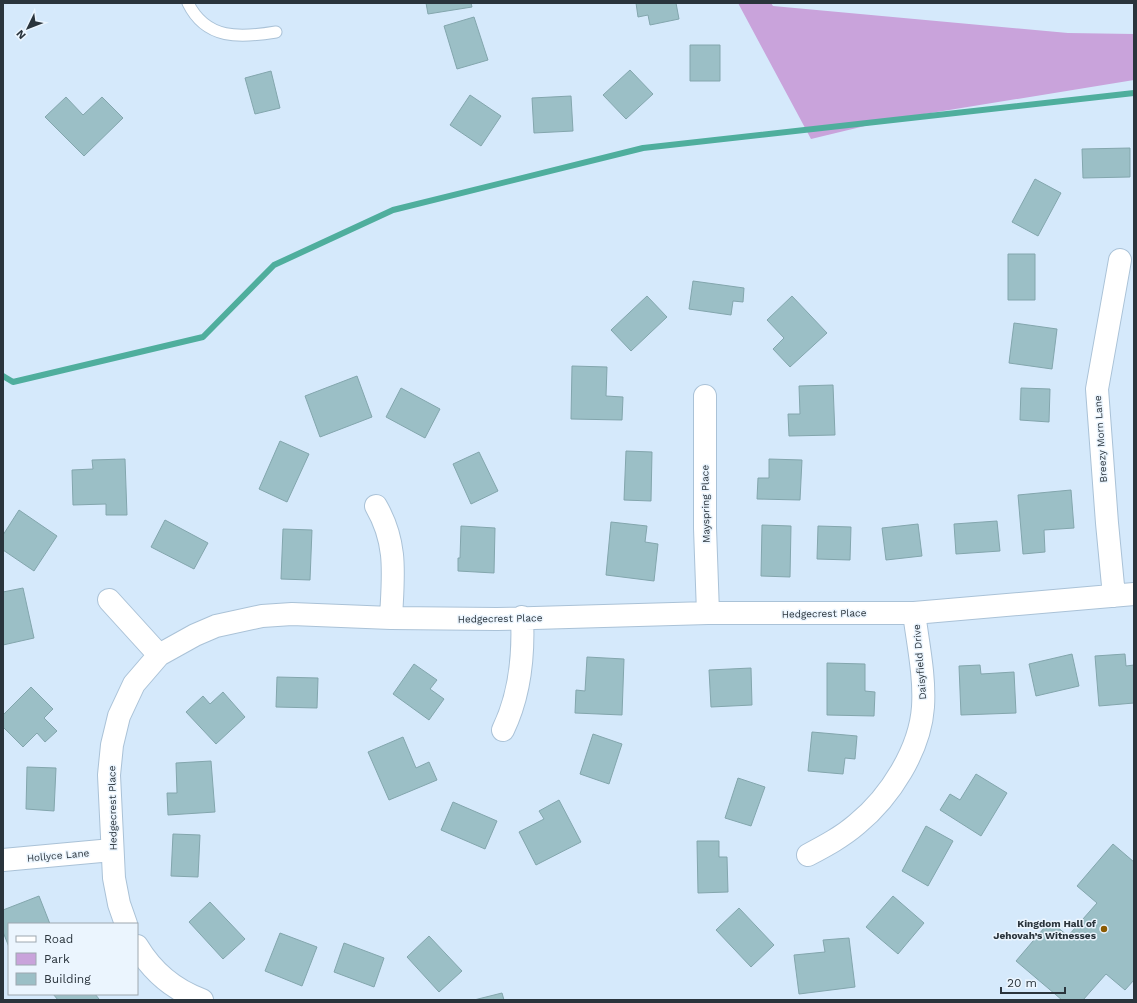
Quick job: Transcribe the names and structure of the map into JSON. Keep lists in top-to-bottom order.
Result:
{
  "streets": {
    "street": [
      "Breezy Morn Lane",
      "Mayspring Place",
      "Hedgecrest Place",
      "Daisyfield Drive",
      "Hollyce Lane"
    ]
  },
  "crossings": [
    ["Breezy Morn Lane", "Hedgecrest Place"],
    ["Mayspring Place", "Hedgecrest Place"],
    ["Hedgecrest Place", "Daisyfield Drive"],
    ["Hedgecrest Place", "Hollyce Lane"]
  ],
  "places": ["Kingdom Hall of Jehovah’s Witnesses"],
  "legend": ["Road", "Park", "Building"],
  "scale_bar": "20 m",
  "north": "bottom left"
}
